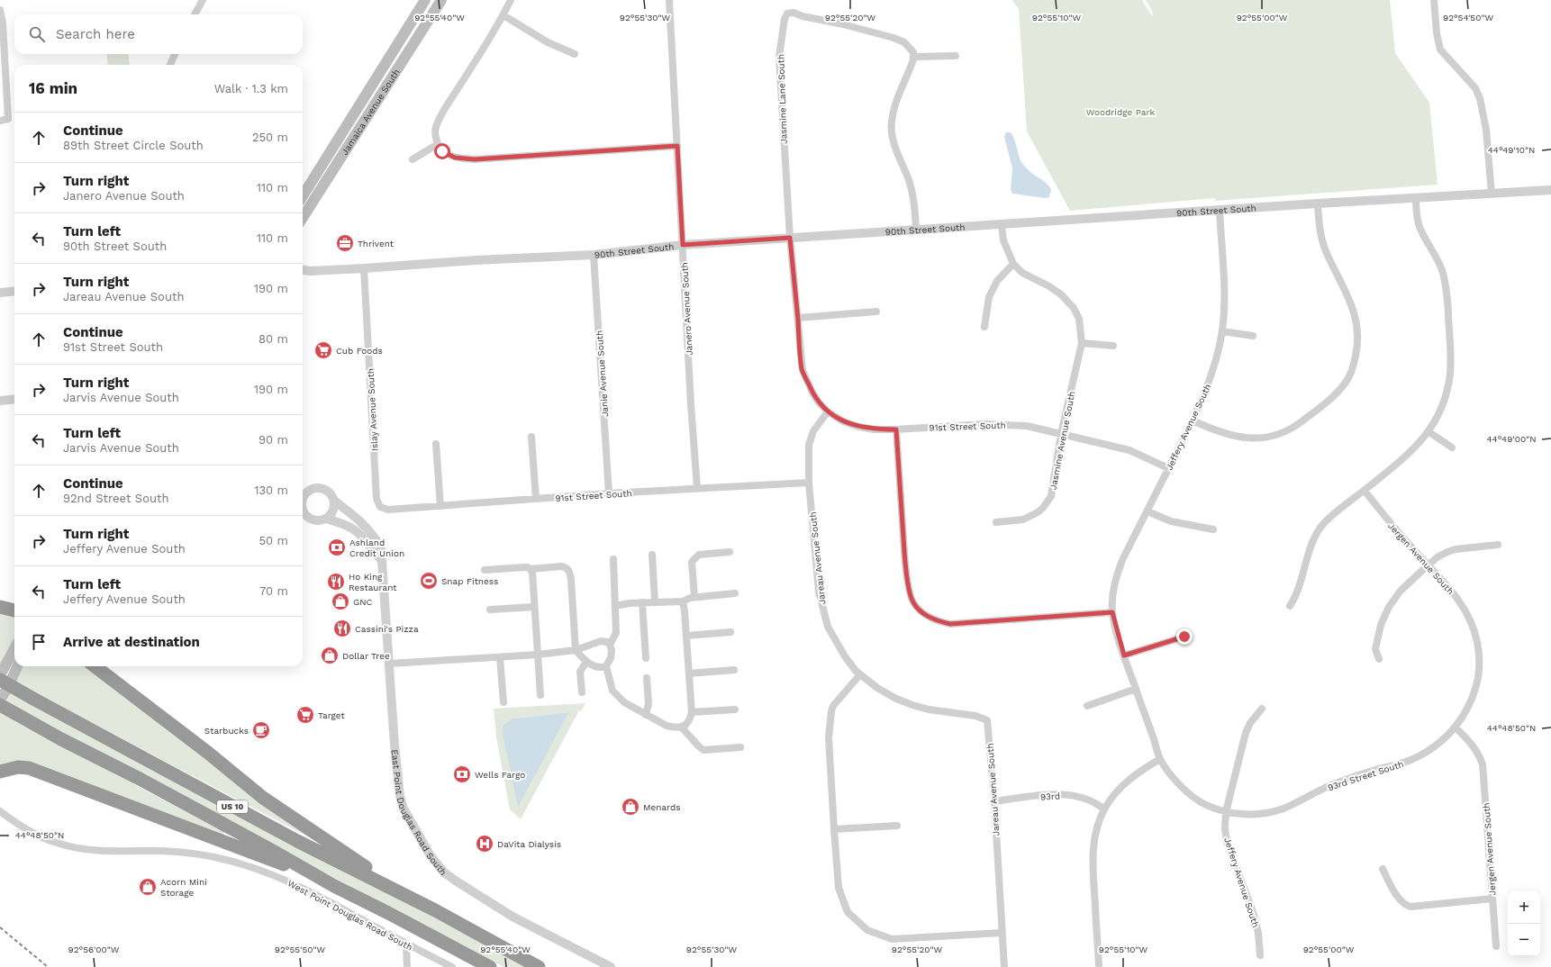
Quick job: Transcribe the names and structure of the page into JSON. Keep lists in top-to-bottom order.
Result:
{
  "streets": {
    "highway": ["US 10"],
    "main road": ["Jamaica Avenue South"],
    "street": [
      "Jasmine Lane South",
      "90th Street South",
      "Janero Avenue South",
      "Janie Avenue South",
      "Islay Avenue South",
      "91st Street South",
      "Jeffery Avenue South",
      "Jasmine Avenue South",
      "Jareau Avenue South",
      "Jergen Avenue South",
      "93rd Street South",
      "93rd",
      "East Point Douglas Road South",
      "West Point Douglas Road South"
    ]
  },
  "crossings": [
    ["Jasmine Lane South", "90th Street South"],
    ["90th Street South", "Janero Avenue South"],
    ["90th Street South", "Janie Avenue South"],
    ["90th Street South", "Islay Avenue South"],
    ["90th Street South", "Jeffery Avenue South"],
    ["90th Street South", "Jasmine Avenue South"],
    ["Janero Avenue South", "91st Street South"],
    ["Janie Avenue South", "91st Street South"],
    ["Islay Avenue South", "91st Street South"],
    ["91st Street South", "Jeffery Avenue South"],
    ["91st Street South", "Jasmine Avenue South"],
    ["91st Street South", "Jareau Avenue South"],
    ["Jeffery Avenue South", "93rd Street South"],
    ["Jareau Avenue South", "93rd"],
    ["Jergen Avenue South", "93rd Street South"]
  ],
  "parks": ["Woodridge Park"],
  "places": {
    "office": ["Thrivent"],
    "supermarket": ["Cub Foods", "Target"],
    "bank": ["Ashland Credit Union", "Wells Fargo"],
    "sports": ["Snap Fitness"],
    "restaurant": ["Ho King Restaurant", "Cassini's Pizza"],
    "shop": [
      "GNC",
      "Dollar Tree",
      "Menards",
      "Acorn Mini Storage"
    ],
    "cafe": ["Starbucks"],
    "hospital": ["DaVita Dialysis"]
  },
  "page": {
    "search": "Search here",
    "heading": ["16 min", "Walk · 1.3 km"],
    "list": [
      ["Continue", "89th Street Circle South", "250 m"],
      ["Turn right", "Janero Avenue South", "110 m"],
      ["Turn left", "90th Street South", "110 m"],
      ["Turn right", "Jareau Avenue South", "190 m"],
      ["Continue", "91st Street South", "80 m"],
      ["Turn right", "Jarvis Avenue South", "190 m"],
      ["Turn left", "Jarvis Avenue South", "90 m"],
      ["Continue", "92nd Street South", "130 m"],
      ["Turn right", "Jeffery Avenue South", "50 m"],
      ["Turn left", "Jeffery Avenue South", "70 m"],
      "Arrive at destination"
    ],
    "map_buttons": ["+", "−"]
  },
  "coordinates": [
    "92°55'40\"W",
    "92°55'30\"W",
    "92°55'20\"W",
    "92°55'10\"W",
    "92°55'00\"W",
    "92°54'50\"W",
    "44°49'10\"N",
    "44°49'00\"N",
    "44°48'50\"N",
    "92°56'00\"W",
    "92°55'50\"W"
  ]
}
